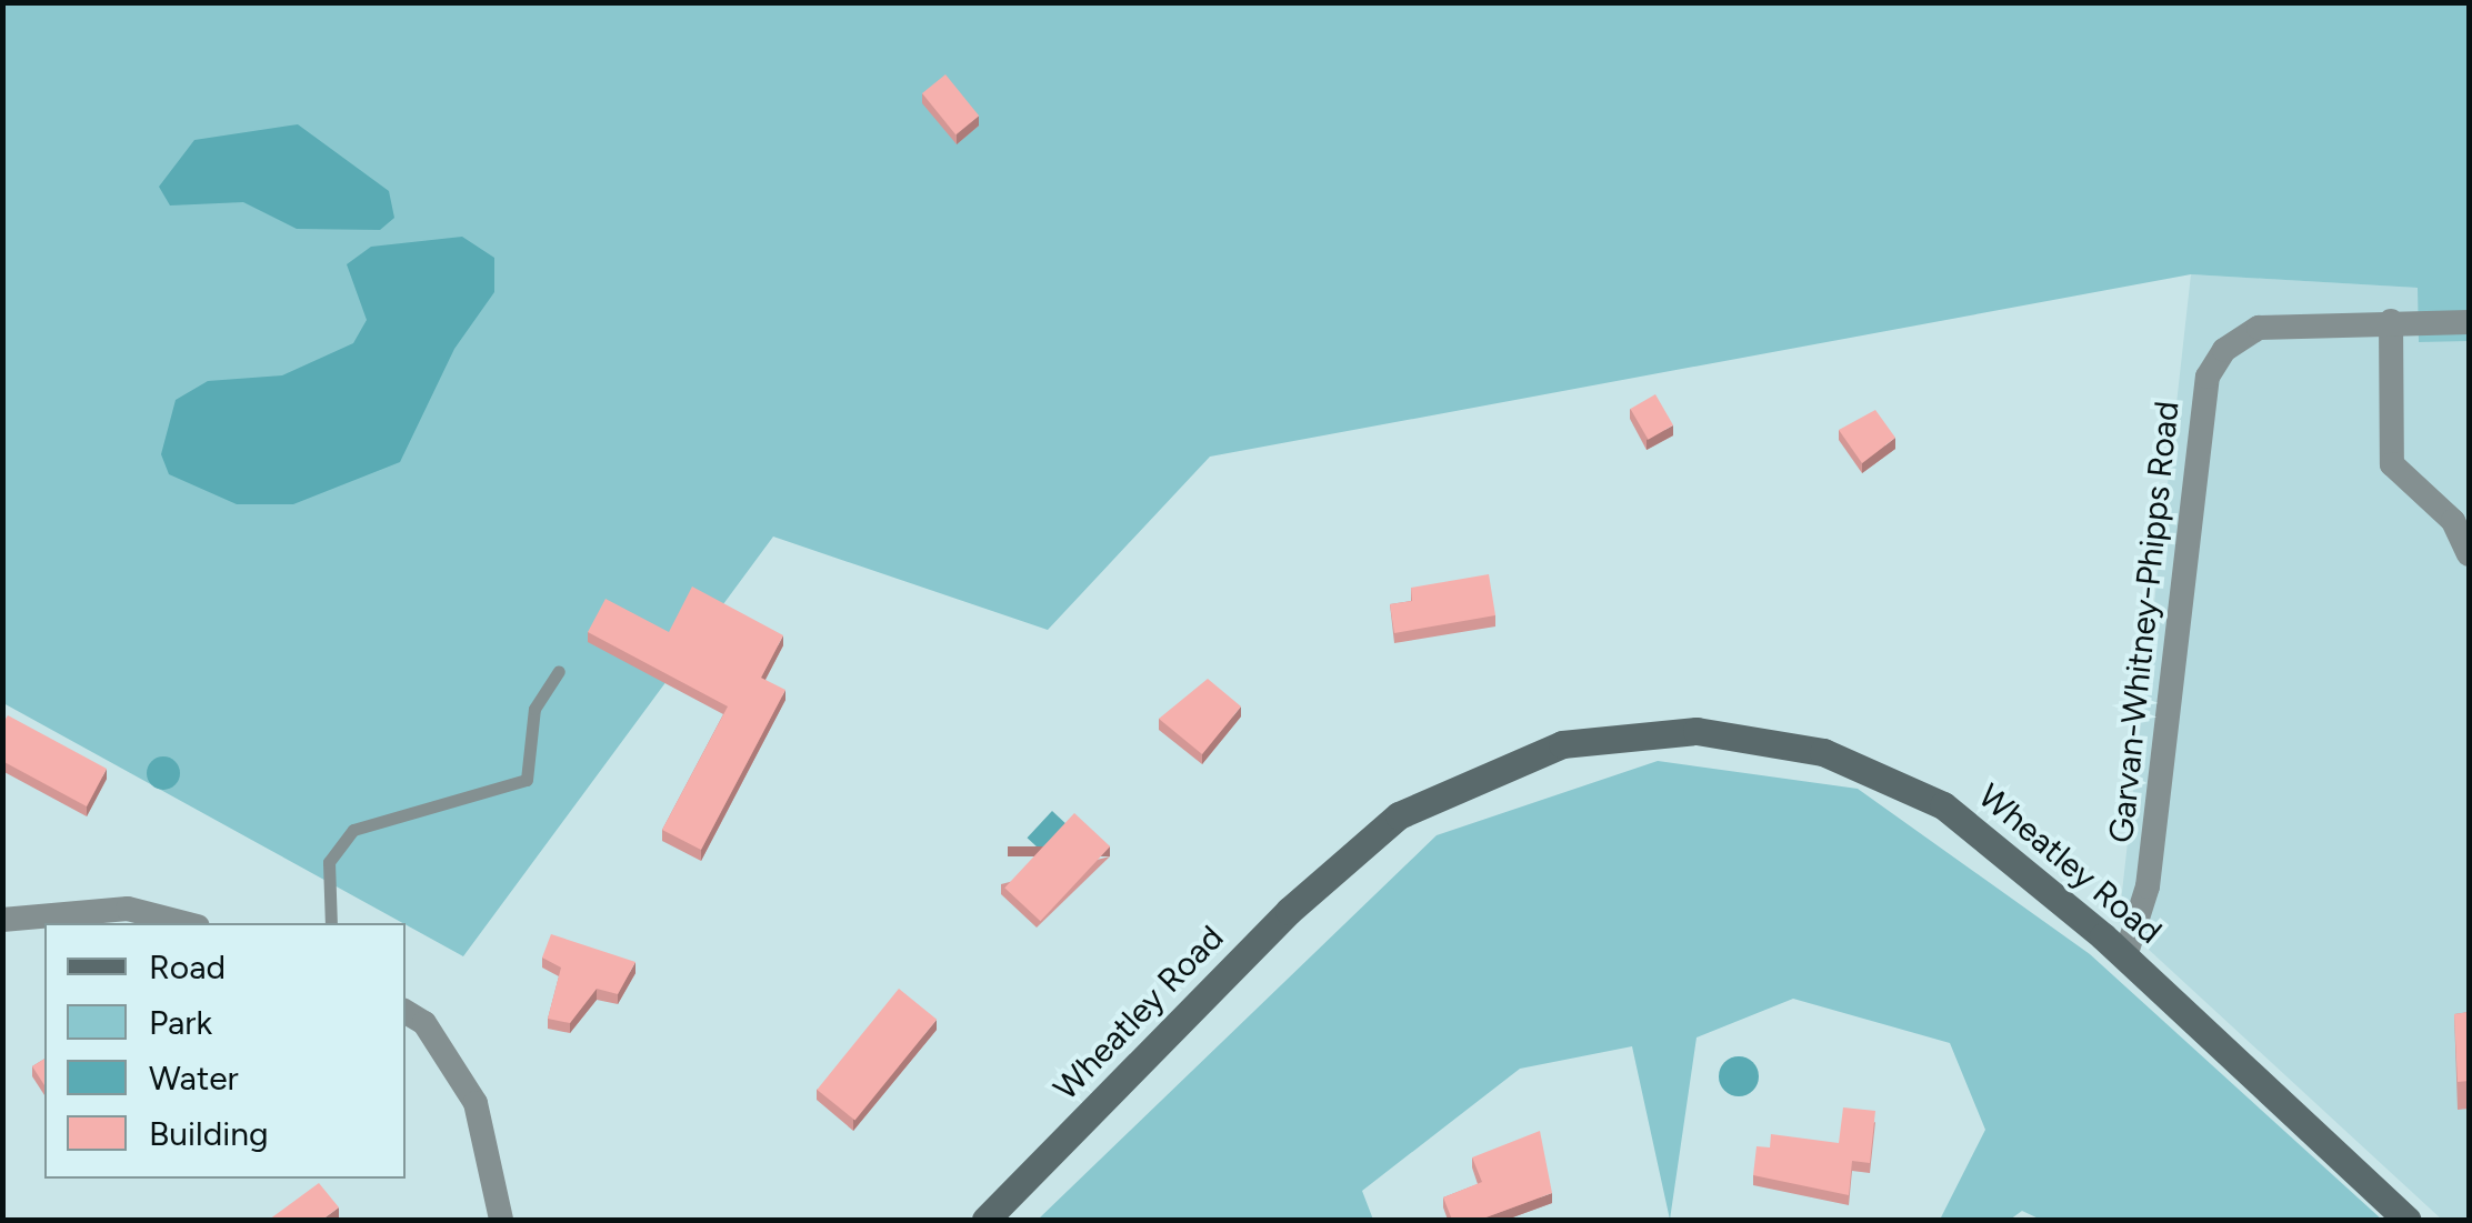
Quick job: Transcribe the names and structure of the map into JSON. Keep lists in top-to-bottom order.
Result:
{
  "streets": {
    "main road": ["Wheatley Road"],
    "street": ["Garvan-Whitney-Phipps Road"]
  },
  "crossings": [
    ["Garvan-Whitney-Phipps Road", "Wheatley Road"]
  ],
  "legend": [
    "Road",
    "Park",
    "Water",
    "Building"
  ]
}
